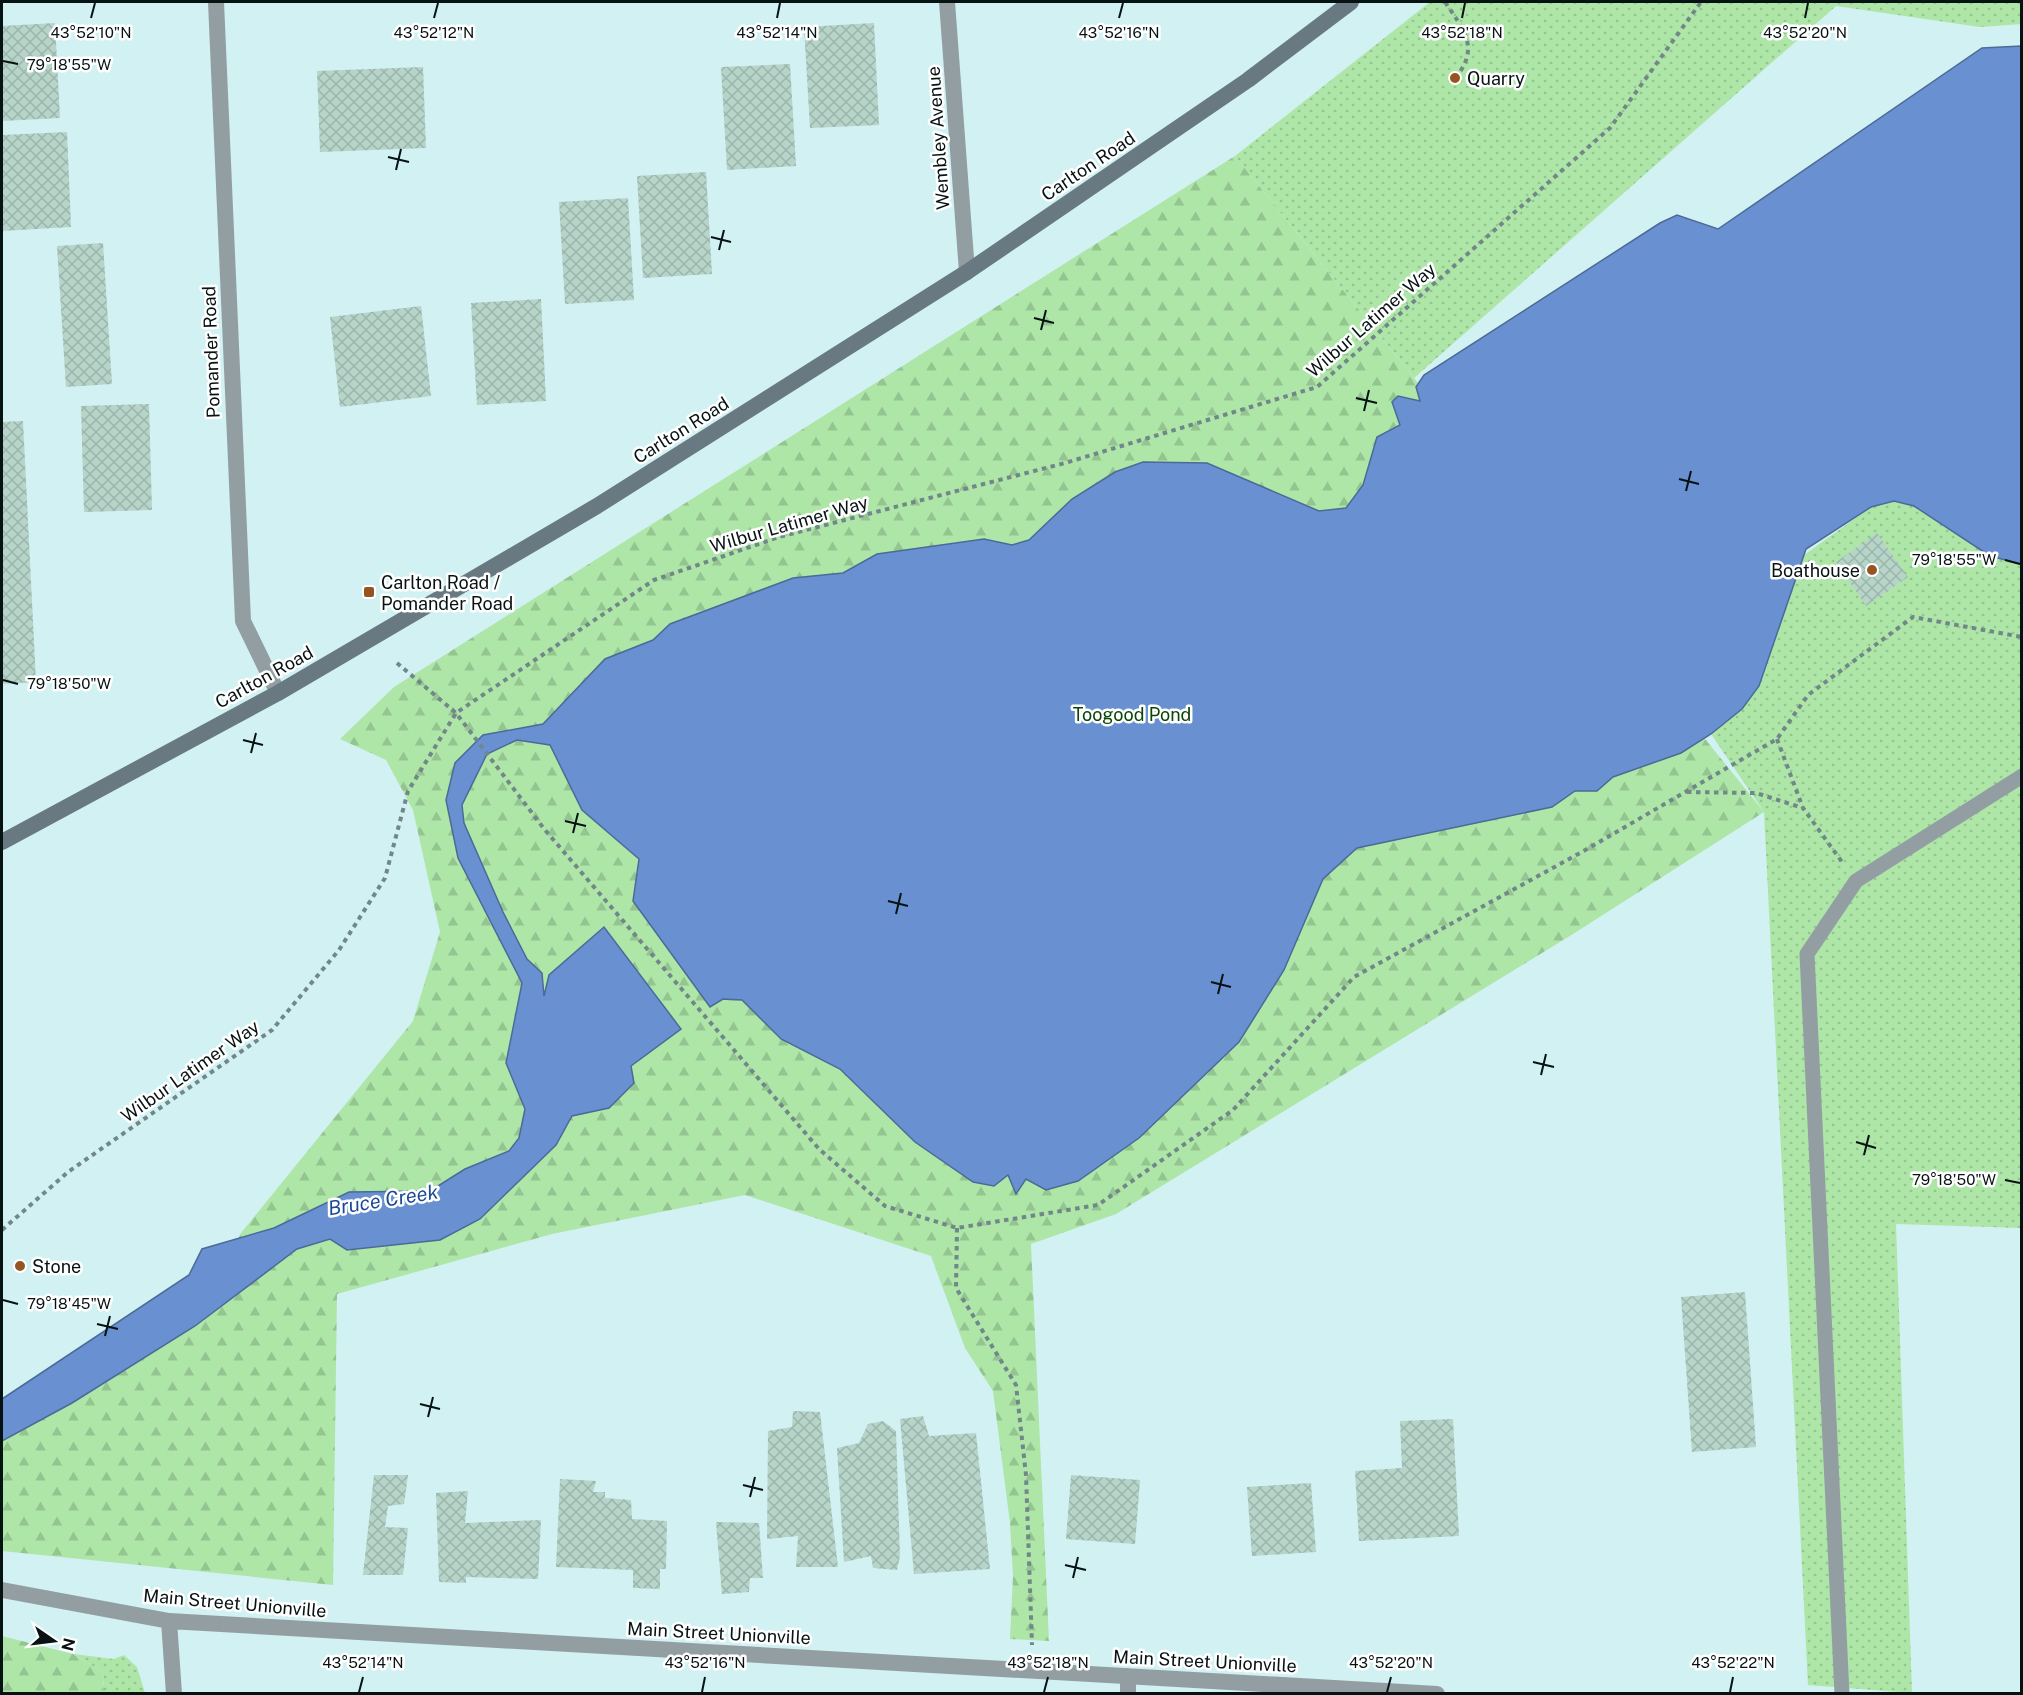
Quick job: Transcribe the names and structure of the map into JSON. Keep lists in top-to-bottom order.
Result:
{
  "streets": {
    "main road": ["Carlton Road"],
    "street": ["Wembley Avenue", "Pomander Road", "Main Street Unionville"],
    "path": ["Wilbur Latimer Way"]
  },
  "crossings": [
    ["Wembley Avenue", "Carlton Road"],
    ["Carlton Road", "Pomander Road"]
  ],
  "water": ["Bruce Creek"],
  "parks": ["Toogood Pond"],
  "places": {
    "other": ["Quarry", "Boathouse", "Stone"],
    "transit": ["Carlton Road / Pomander Road"]
  },
  "north": "right",
  "coordinates": [
    "43°52'12\"N",
    "43°52'14\"N",
    "43°52'16\"N",
    "43°52'18\"N",
    "43°52'10\"N",
    "43°52'20\"N",
    "79°18'55\"W",
    "79°18'50\"W",
    "79°18'45\"W",
    "43°52'22\"N"
  ]
}
